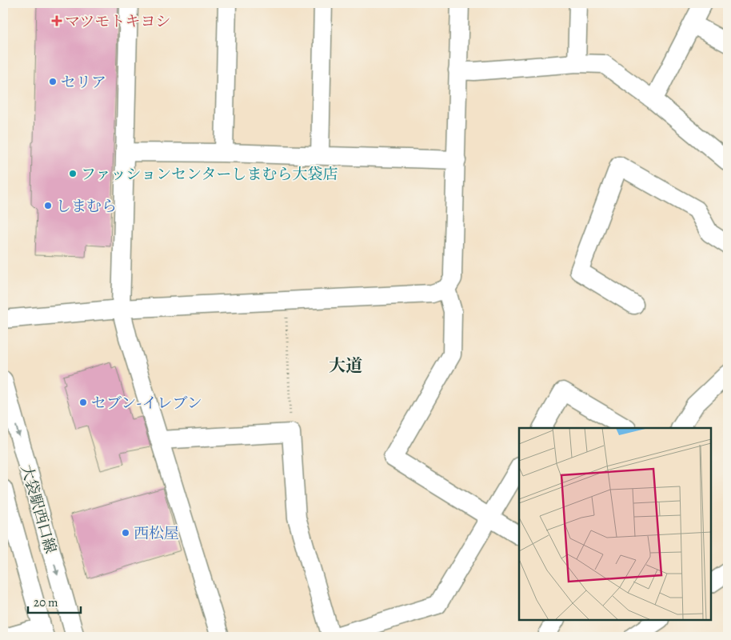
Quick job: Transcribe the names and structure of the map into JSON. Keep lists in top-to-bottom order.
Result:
{
  "streets": {
    "street": ["大袋駅西口線"]
  },
  "districts": ["大道"],
  "places": {
    "health": ["マツモトキヨシ"],
    "other": [
      "セリア",
      "ファッションセンターしまむら大袋店",
      "しまむら",
      "セブン-イレブン",
      "西松屋"
    ]
  },
  "scale_bar": "20 m"
}
